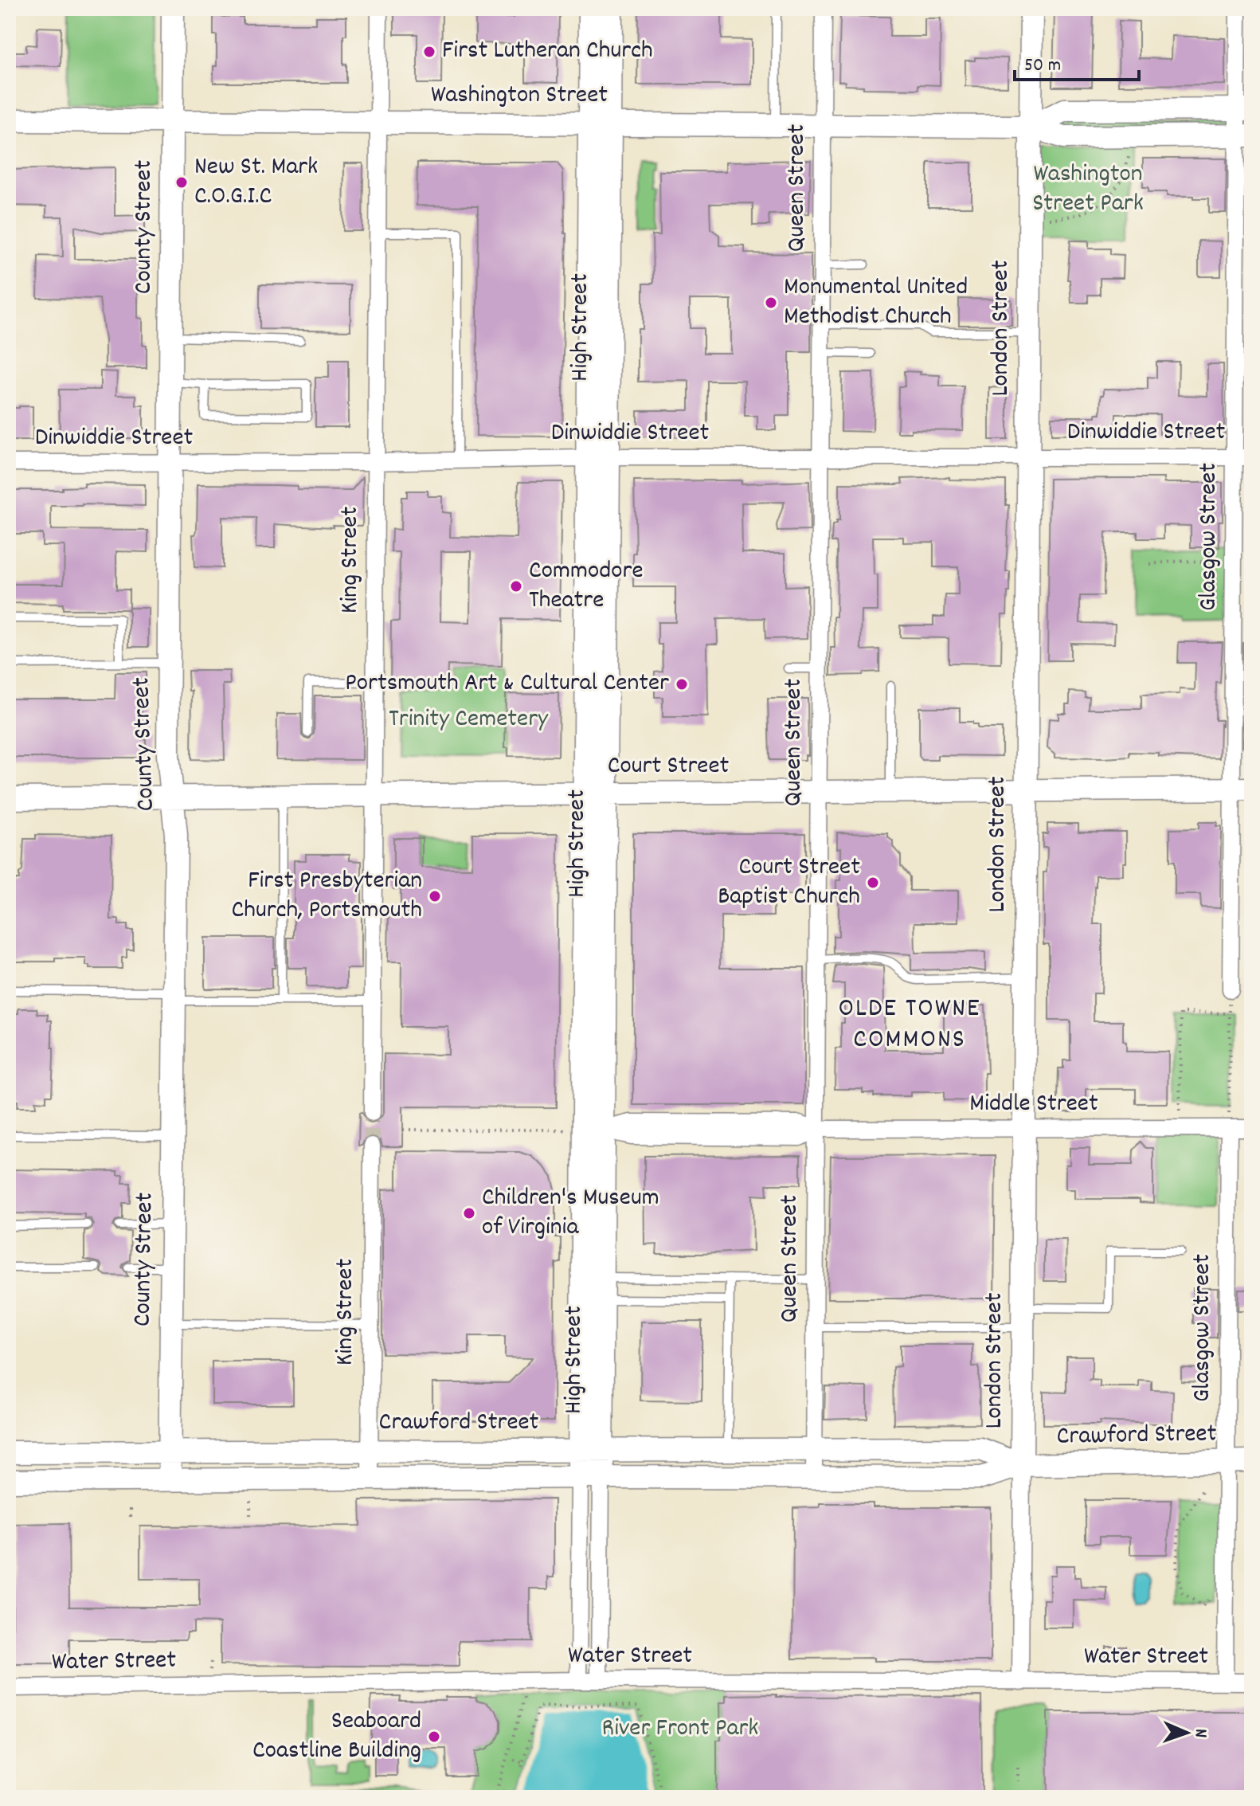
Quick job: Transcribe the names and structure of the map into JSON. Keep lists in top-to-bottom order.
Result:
{
  "streets": {
    "street": [
      "Washington Street",
      "Queen Street",
      "County Street",
      "High Street",
      "London Street",
      "Dinwiddie Street",
      "Glasgow Street",
      "King Street",
      "Court Street",
      "Middle Street",
      "Crawford Street",
      "Water Street"
    ]
  },
  "crossings": [
    ["Washington Street", "Queen Street"],
    ["Washington Street", "County Street"],
    ["Washington Street", "High Street"],
    ["Washington Street", "London Street"],
    ["Washington Street", "Glasgow Street"],
    ["Washington Street", "King Street"],
    ["Queen Street", "Dinwiddie Street"],
    ["Queen Street", "Court Street"],
    ["Queen Street", "Middle Street"],
    ["Queen Street", "Crawford Street"],
    ["County Street", "Dinwiddie Street"],
    ["County Street", "Court Street"],
    ["County Street", "Crawford Street"],
    ["High Street", "Dinwiddie Street"],
    ["High Street", "Court Street"],
    ["High Street", "Middle Street"],
    ["High Street", "Crawford Street"],
    ["High Street", "Water Street"],
    ["London Street", "Dinwiddie Street"],
    ["London Street", "Court Street"],
    ["London Street", "Middle Street"],
    ["London Street", "Crawford Street"],
    ["London Street", "Water Street"],
    ["Dinwiddie Street", "Glasgow Street"],
    ["Dinwiddie Street", "King Street"],
    ["Glasgow Street", "Court Street"],
    ["Glasgow Street", "Middle Street"],
    ["Glasgow Street", "Crawford Street"],
    ["Glasgow Street", "Water Street"],
    ["King Street", "Court Street"],
    ["King Street", "Crawford Street"]
  ],
  "districts": ["OLDE TOWNE COMMONS"],
  "parks": ["Washington Street Park", "Trinity Cemetery", "River Front Park"],
  "places": [
    "First Lutheran Church",
    "New St. Mark C.O.G.I.C",
    "Monumental United Methodist Church",
    "Commodore Theatre",
    "Portsmouth Art & Cultural Center",
    "Court Street Baptist Church",
    "First Presbyterian Church, Portsmouth",
    "Children's Museum of Virginia",
    "Seaboard Coastline Building"
  ],
  "scale_bar": "50 m",
  "north": "right"
}
